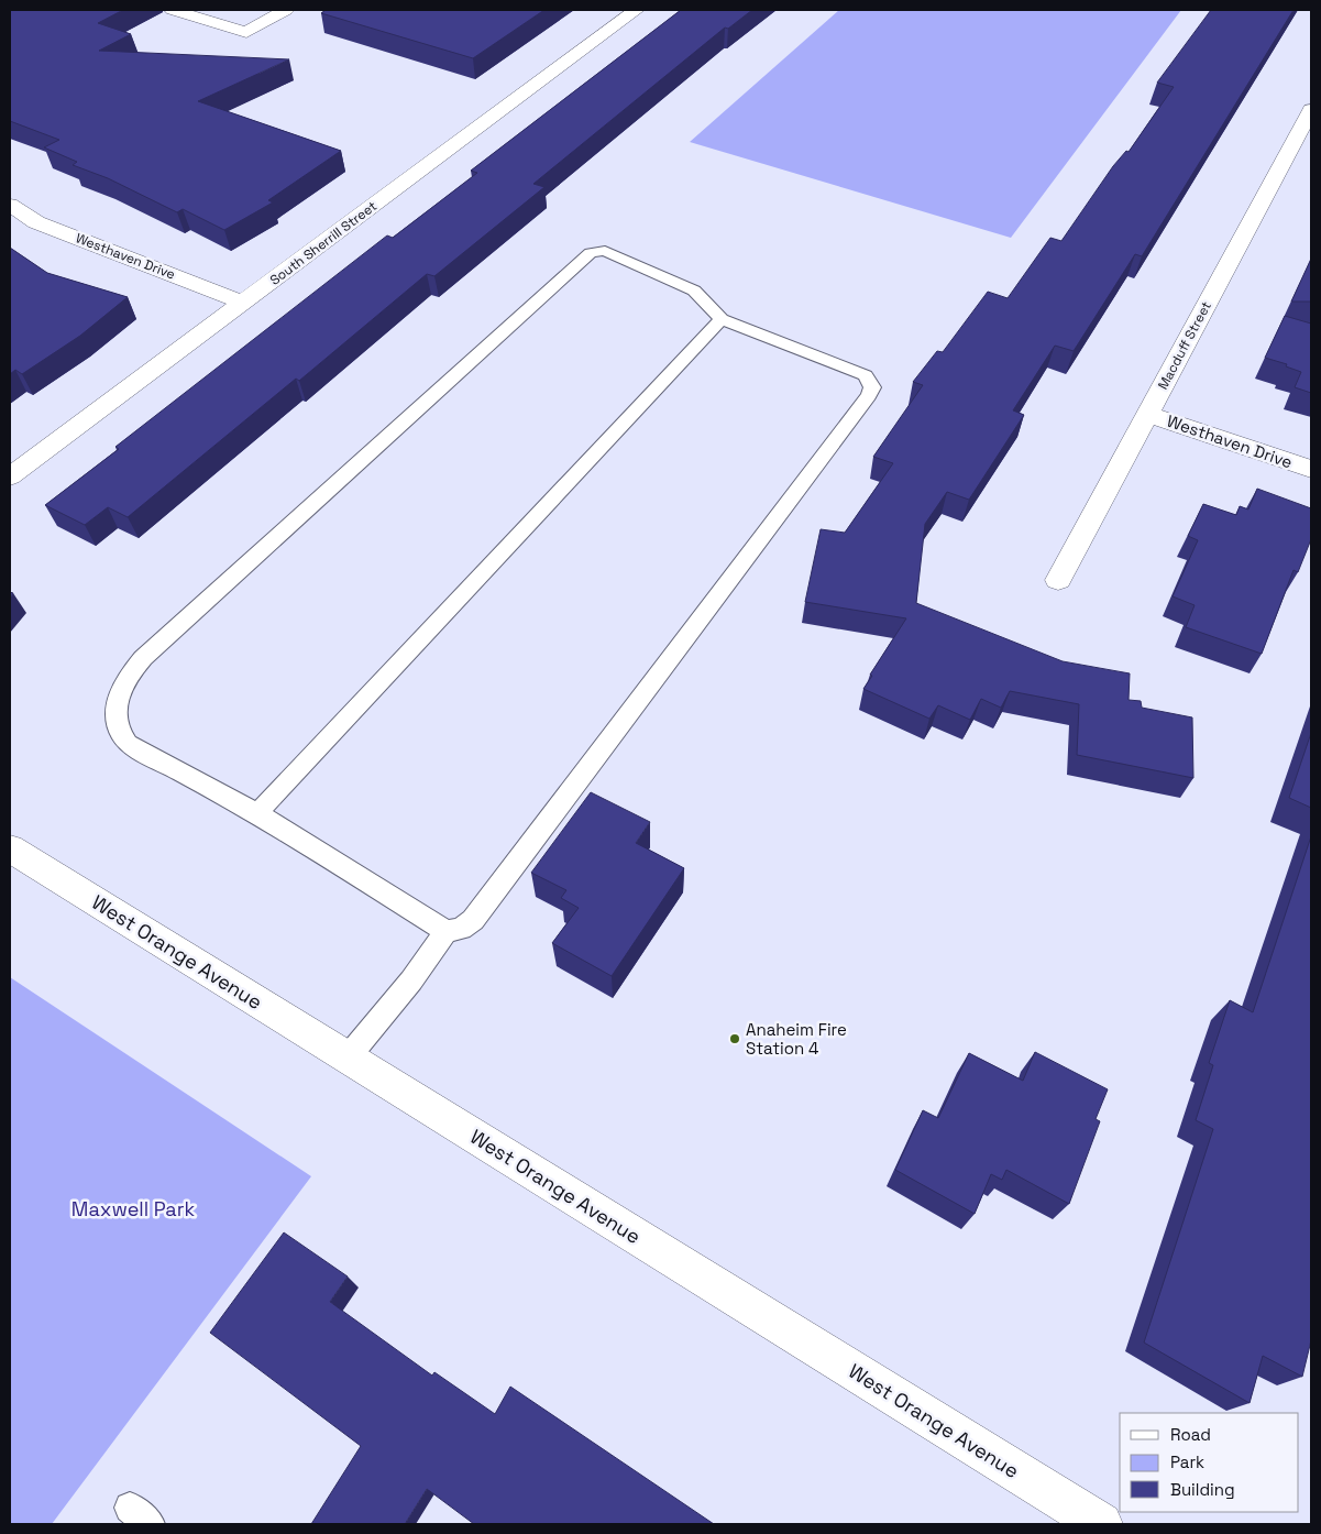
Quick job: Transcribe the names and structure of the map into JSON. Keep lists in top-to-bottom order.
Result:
{
  "streets": {
    "street": [
      "South Sherrill Street",
      "Westhaven Drive",
      "Macduff Street",
      "West Orange Avenue"
    ]
  },
  "crossings": [
    ["South Sherrill Street", "Westhaven Drive"],
    ["Westhaven Drive", "Macduff Street"]
  ],
  "parks": ["Maxwell Park"],
  "places": ["Anaheim Fire Station 4"],
  "legend": ["Road", "Park", "Building"]
}
